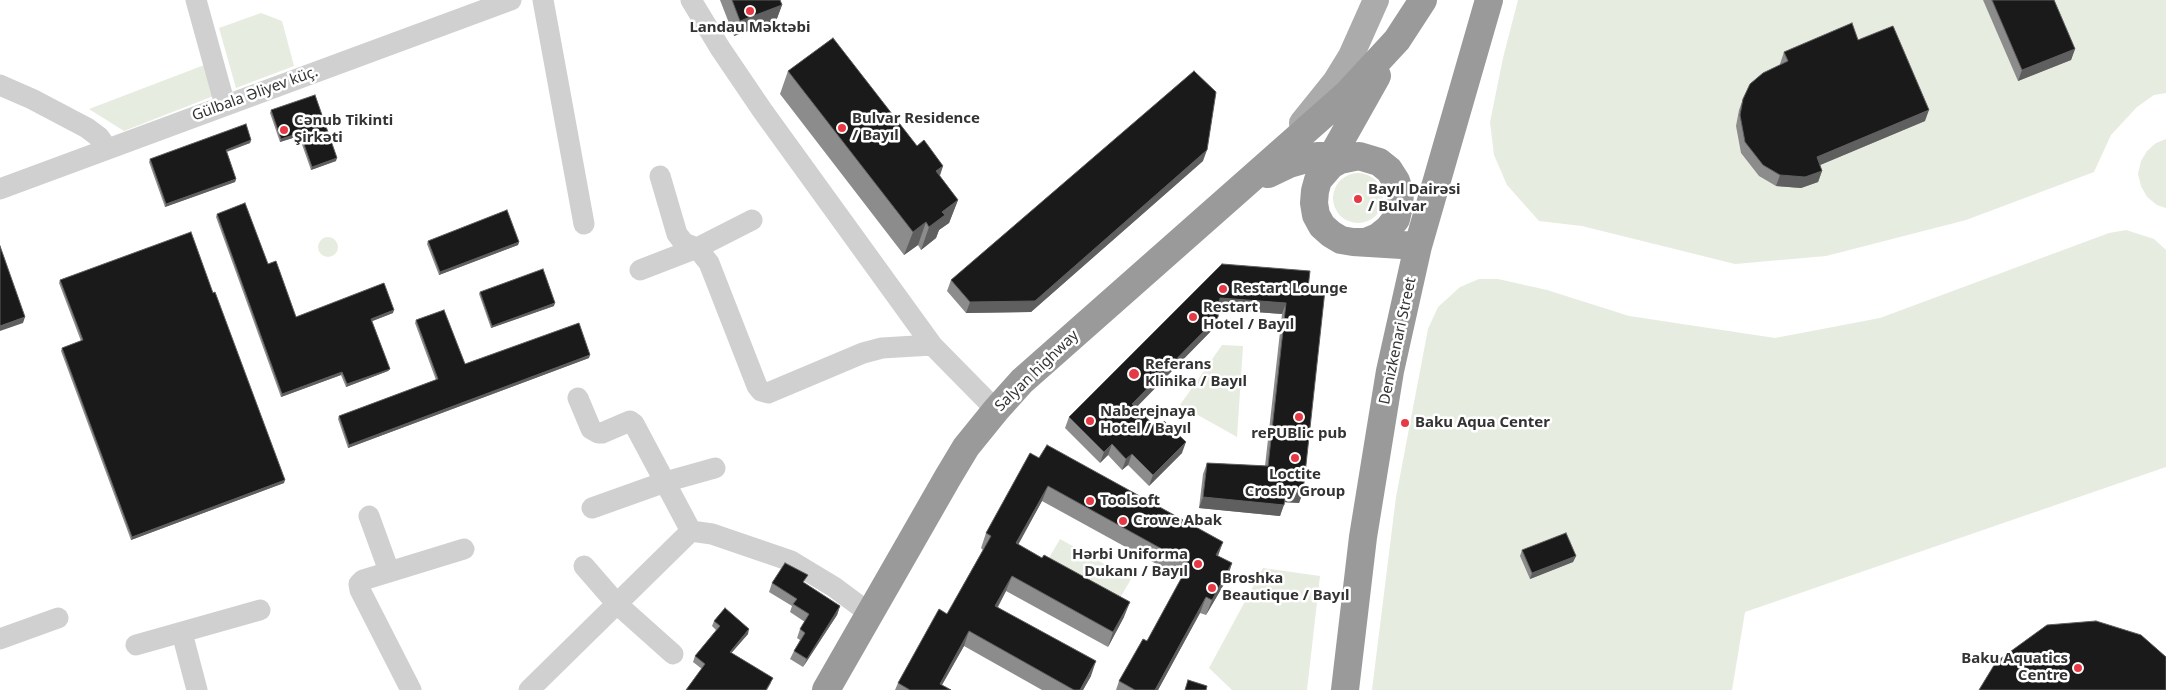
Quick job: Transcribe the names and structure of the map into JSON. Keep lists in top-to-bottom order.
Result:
{
  "streets": {
    "highway": ["Denizkenari Street", "Salyan highway"],
    "street": ["Gülbala Əliyev küç."]
  },
  "places": [
    "Landau Məktəbi",
    "Bulvar Residence / Bayıl",
    "Cənub Tikinti Şirkəti",
    "Bayıl Dairəsi / Bulvar",
    "Restart Lounge",
    "Restart Hotel / Bayıl",
    "Referans Klinika / Bayıl",
    "rePUBlic pub",
    "Naberejnaya Hotel / Bayıl",
    "Baku Aqua Center",
    "Loctite Crosby Group",
    "Toolsoft",
    "Crowe Abak",
    "Hərbi Uniforma Dukanı / Bayıl",
    "Broshka Beautique / Bayıl",
    "Baku Aquatics Centre"
  ]
}
